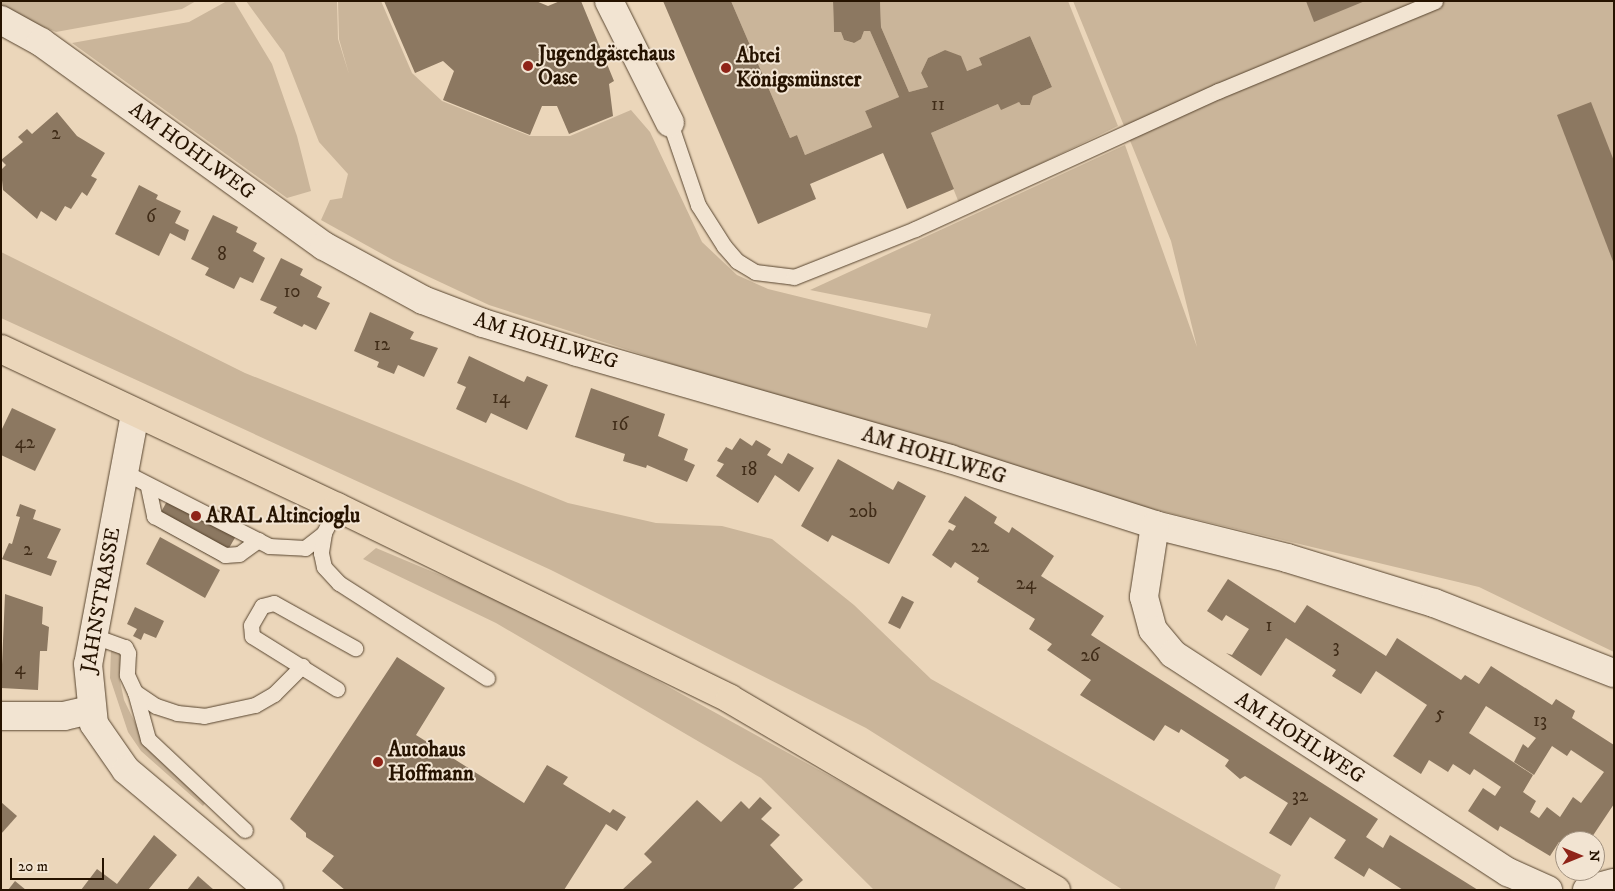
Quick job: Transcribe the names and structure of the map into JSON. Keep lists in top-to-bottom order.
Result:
{
  "streets": {
    "street": ["AM HOHLWEG", "JAHNSTRASSE"]
  },
  "places": [
    "Jugendgästehaus Oase",
    "Abtei Königsmünster",
    "ARAL Altincioglu",
    "Autohaus Hoffmann"
  ],
  "house_numbers": [
    "11",
    "2",
    "6",
    "8",
    "10",
    "12",
    "14",
    "16",
    "42",
    "18",
    "20b",
    "22",
    "2",
    "24",
    "1",
    "3",
    "26",
    "4",
    "5",
    "13",
    "32"
  ],
  "scale_bar": "20 m",
  "north": "right"
}
